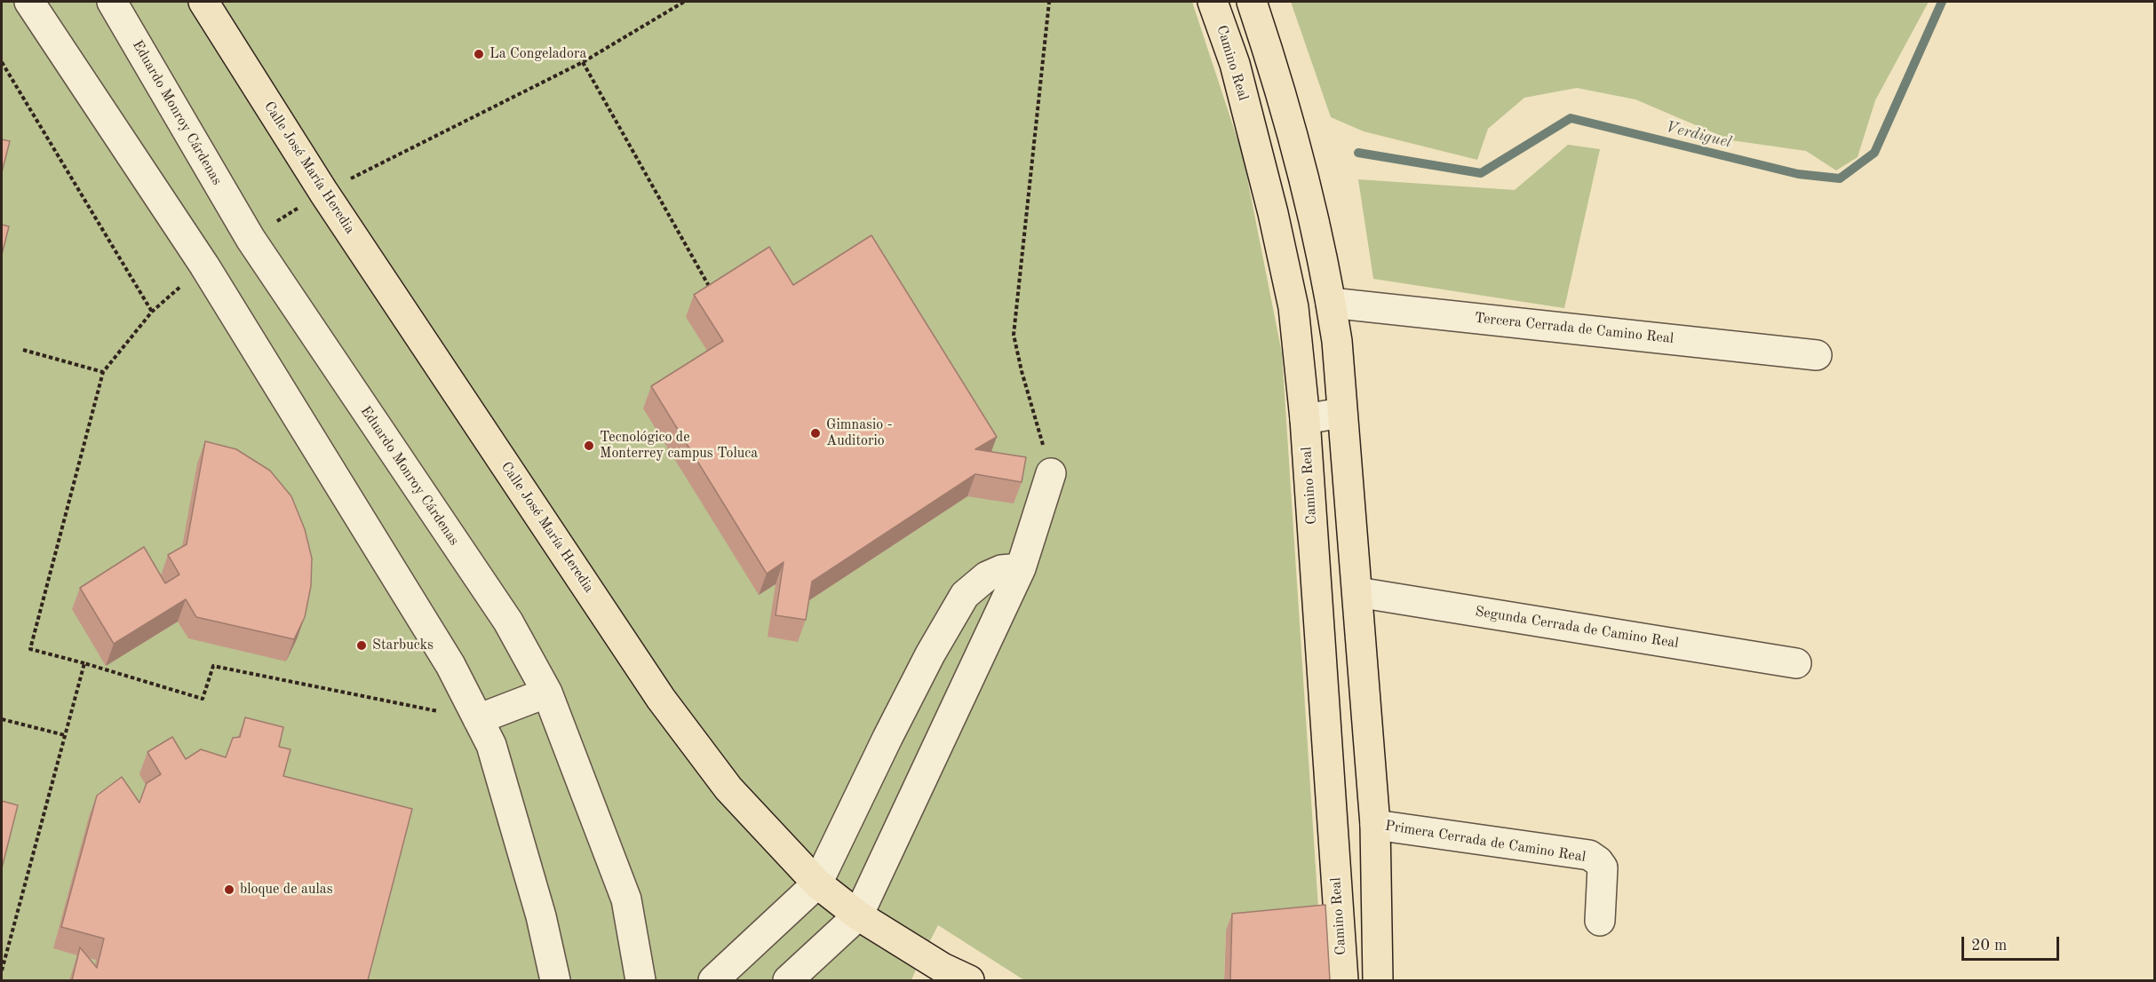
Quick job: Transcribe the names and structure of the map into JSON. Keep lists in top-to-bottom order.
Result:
{
  "streets": {
    "main road": ["Camino Real", "Calle José María Heredia"],
    "street": [
      "Eduardo Monroy Cárdenas",
      "Tercera Cerrada de Camino Real",
      "Segunda Cerrada de Camino Real",
      "Primera Cerrada de Camino Real"
    ]
  },
  "water": ["Verdiguel"],
  "places": [
    "La Congeladora",
    "Gimnasio - Auditorio",
    "Tecnológico de Monterrey campus Toluca",
    "Starbucks",
    "bloque de aulas"
  ],
  "scale_bar": "20 m"
}
